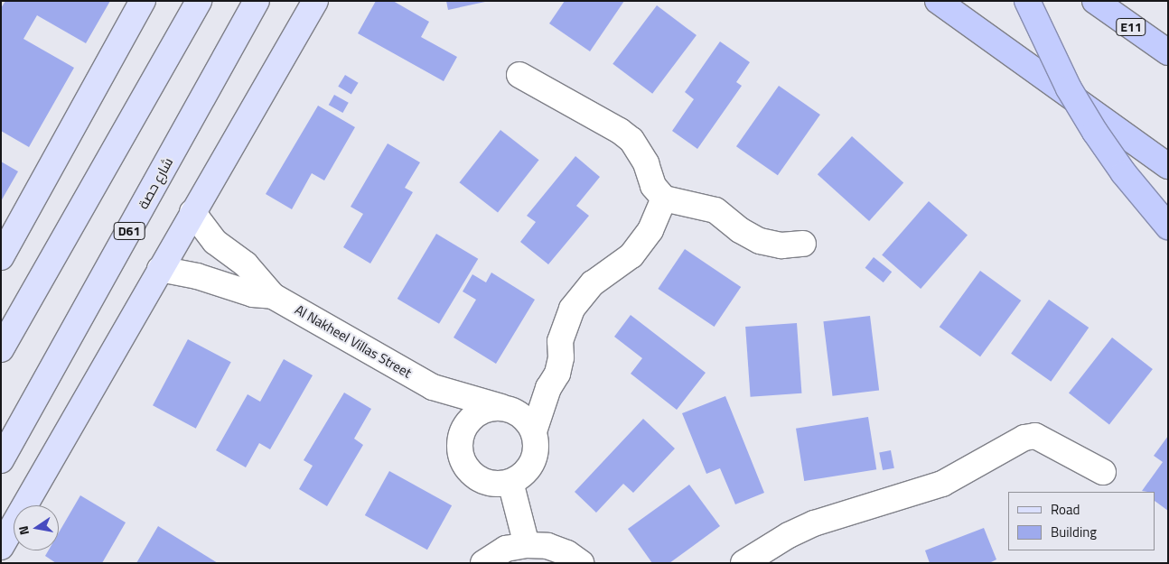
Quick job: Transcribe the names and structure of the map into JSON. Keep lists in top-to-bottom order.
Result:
{
  "streets": {
    "highway": ["E11"],
    "main road": ["شارع حصة", "D61"],
    "street": ["Al Nakheel Villas Street"]
  },
  "legend": ["Road", "Building"],
  "north": "left"
}
